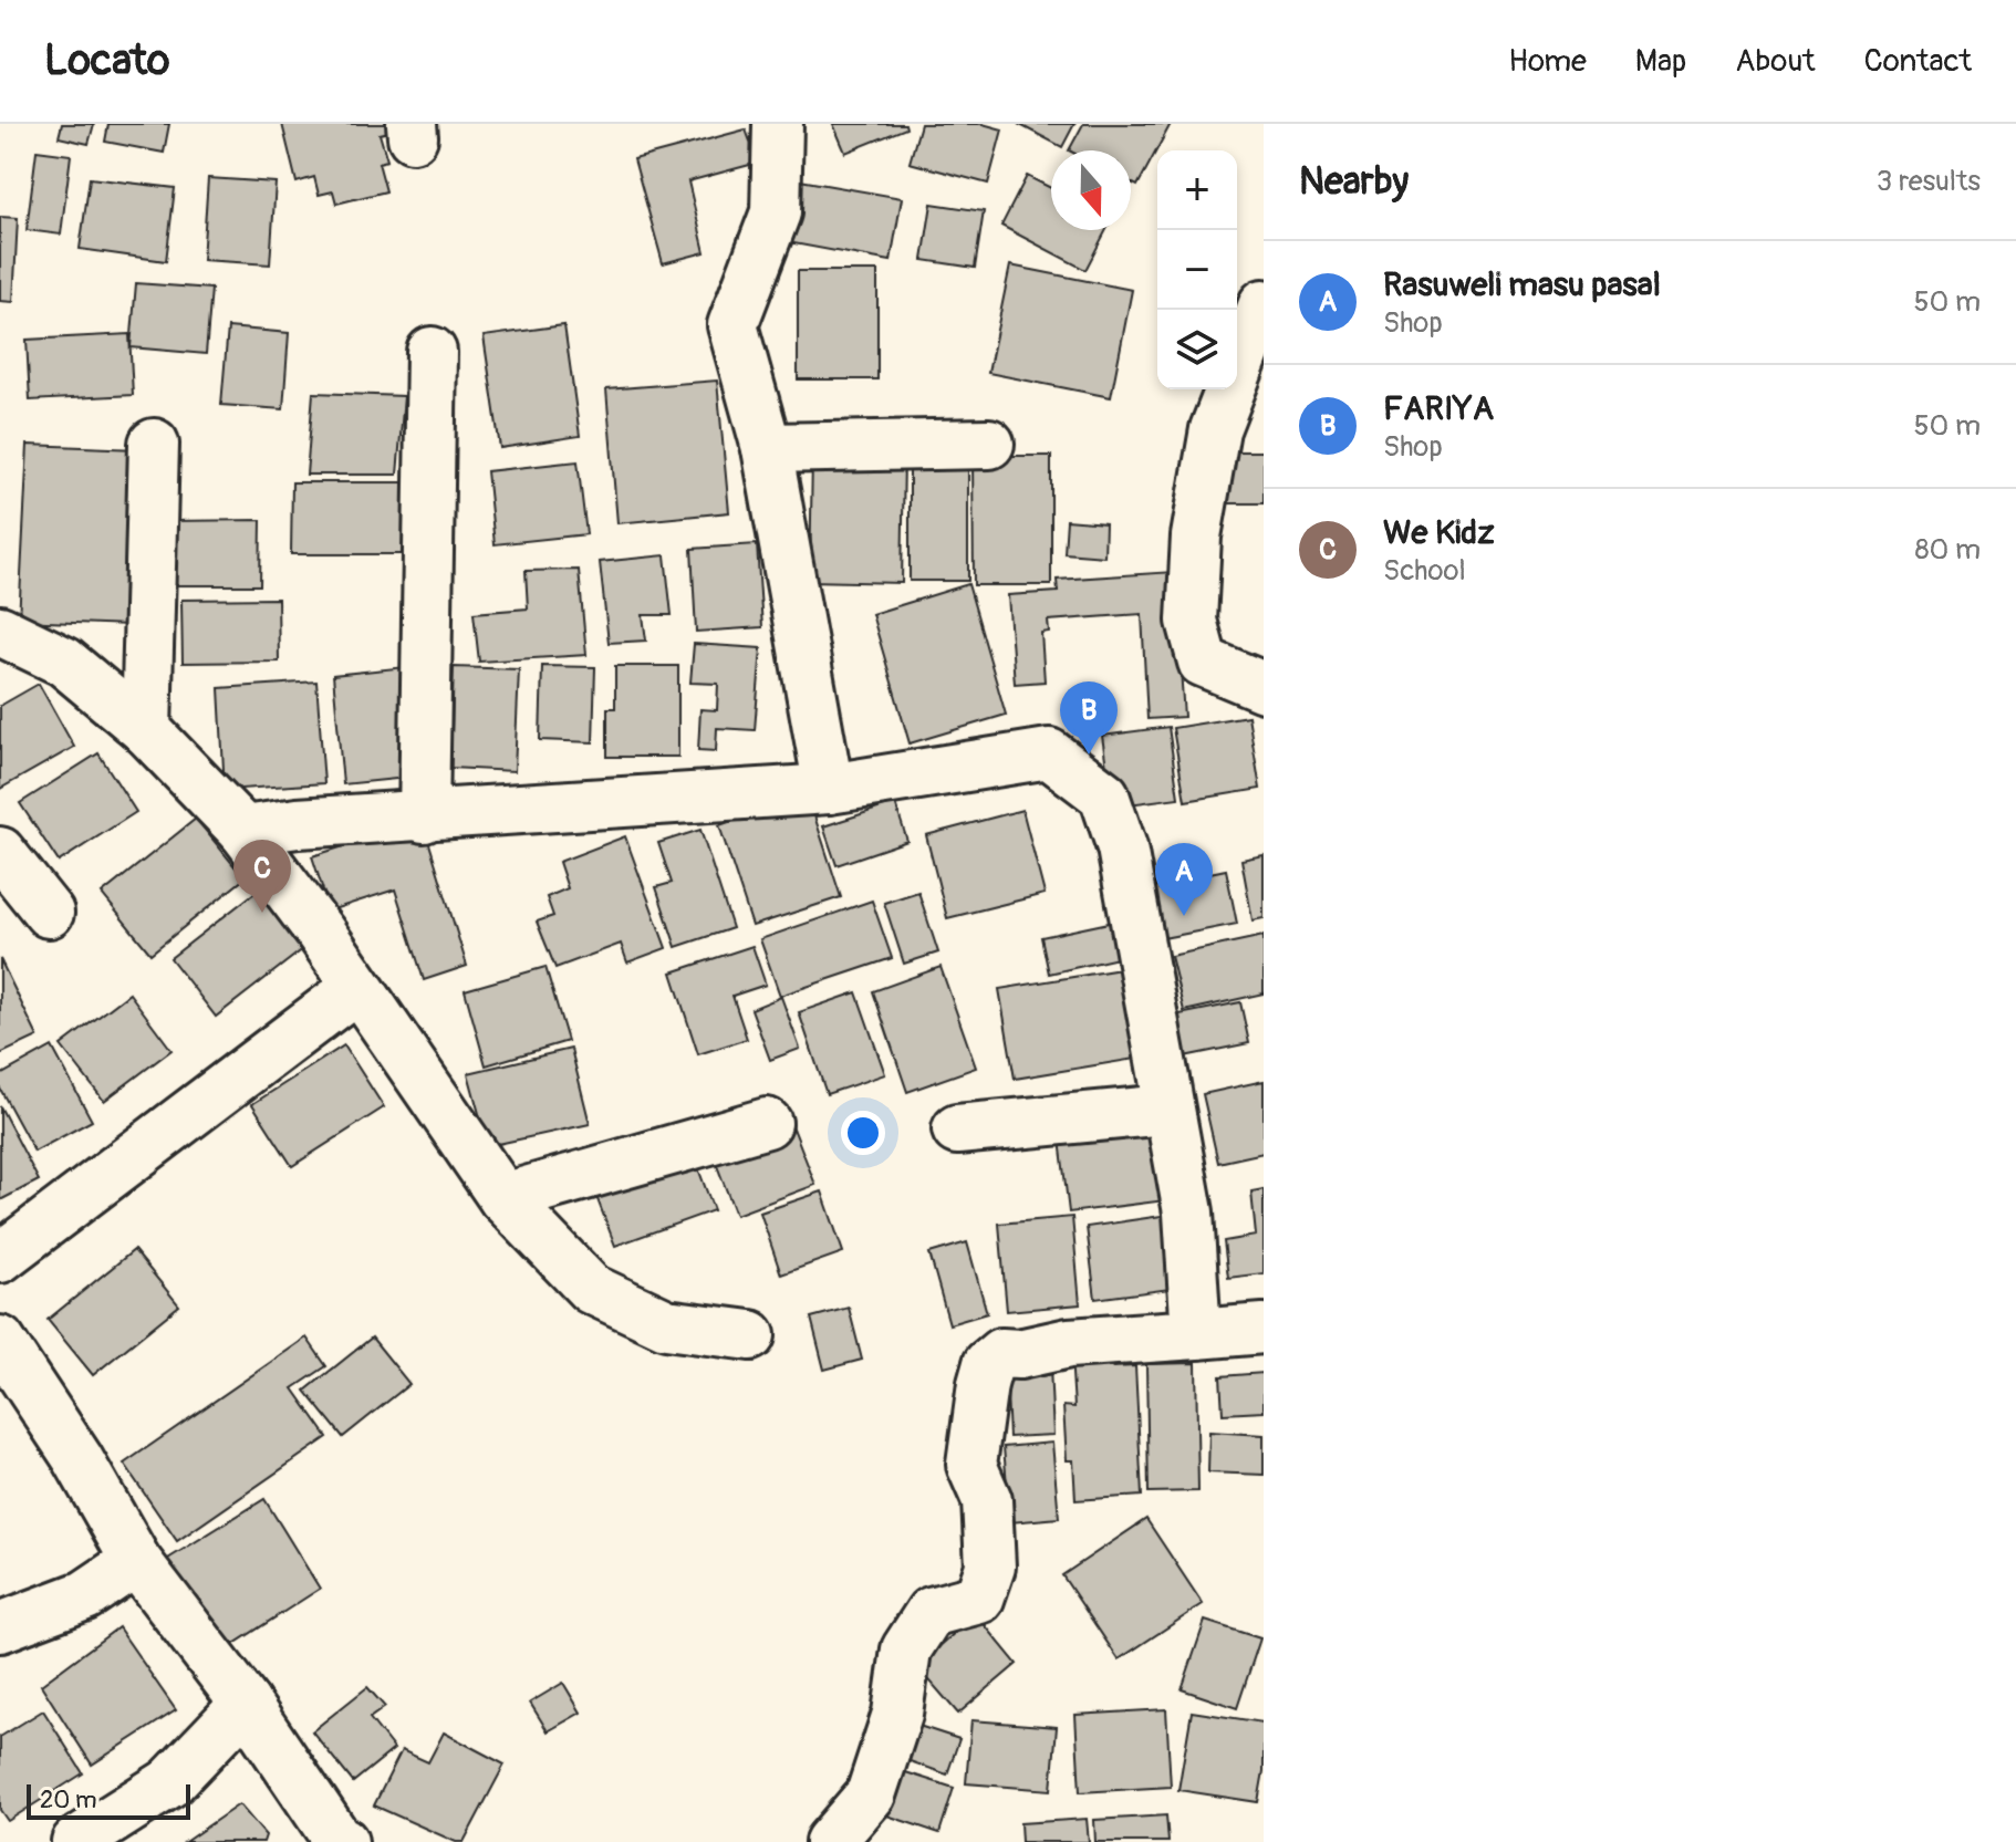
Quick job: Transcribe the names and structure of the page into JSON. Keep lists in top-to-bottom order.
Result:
{
  "scale_bar": "20 m",
  "north": "bottom",
  "page": {
    "header": "Locato",
    "nav": [
      "Home",
      "Map",
      "About",
      "Contact"
    ],
    "heading": ["Nearby", "3 results"],
    "map_buttons": ["+", "−"],
    "list": [
      {
        "mark": "A",
        "name": "Rasuweli masu pasal",
        "note": "Shop",
        "value": "50 m"
      },
      {
        "mark": "B",
        "name": "FARIYA",
        "note": "Shop",
        "value": "50 m"
      },
      {
        "mark": "C",
        "name": "We Kidz",
        "note": "School",
        "value": "80 m"
      }
    ],
    "pins": ["B", "C", "A"],
    "scale": "20 m"
  }
}
